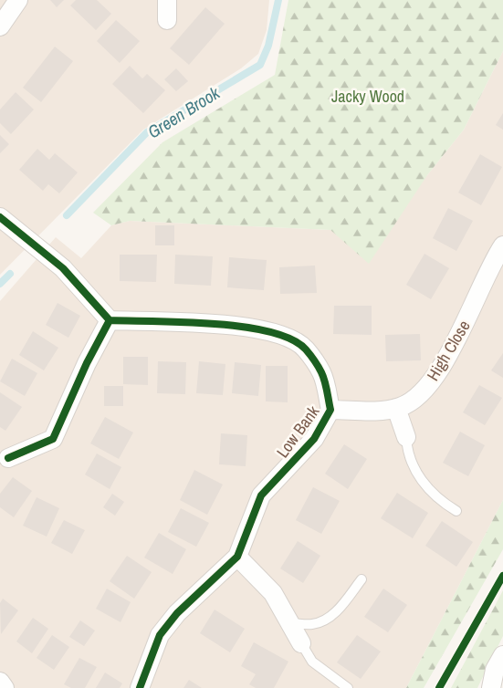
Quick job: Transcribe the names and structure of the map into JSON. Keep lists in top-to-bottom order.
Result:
{
  "streets": {
    "street": ["High Close", "Low Bank"]
  },
  "crossings": [
    ["High Close", "Low Bank"]
  ],
  "water": ["Green Brook"],
  "parks": ["Jacky Wood"]
}
